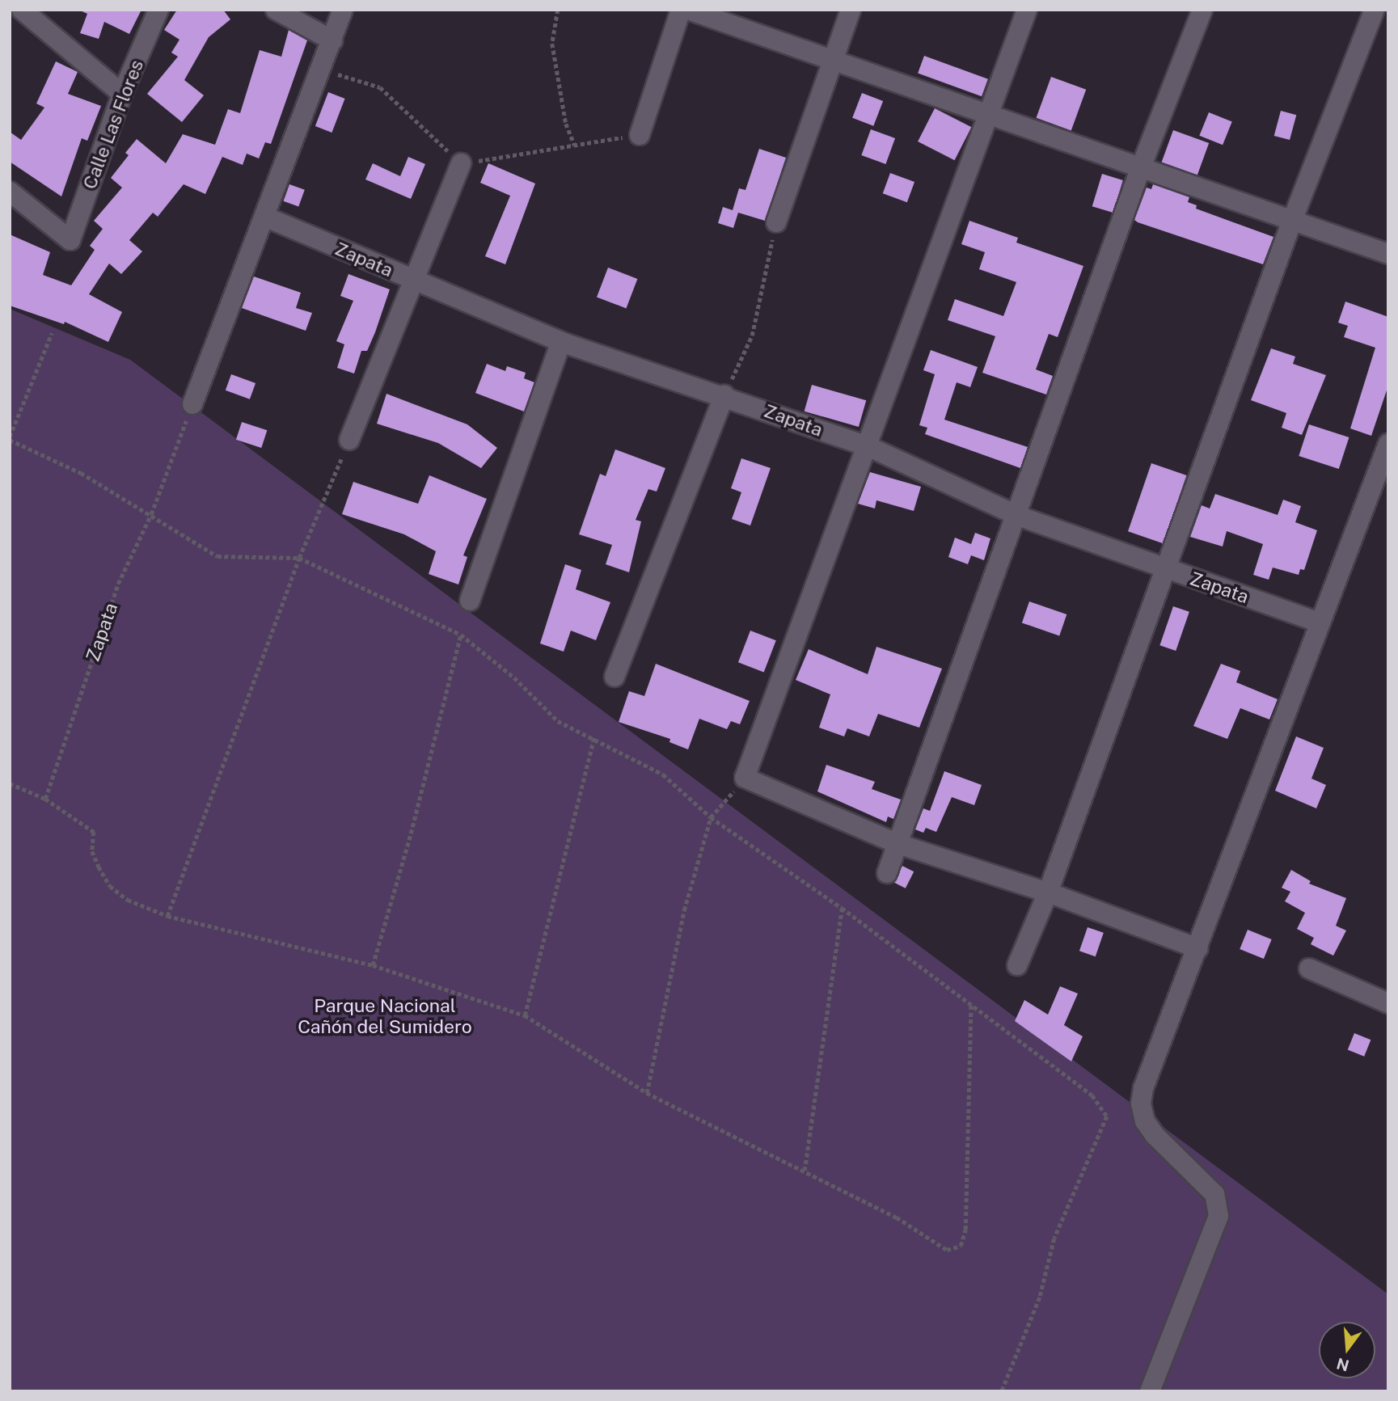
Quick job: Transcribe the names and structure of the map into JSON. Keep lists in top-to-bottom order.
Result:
{
  "streets": {
    "street": ["Calle Las Flores", "Zapata"]
  },
  "parks": ["Parque Nacional Cañón del Sumidero"],
  "north": "bottom"
}
